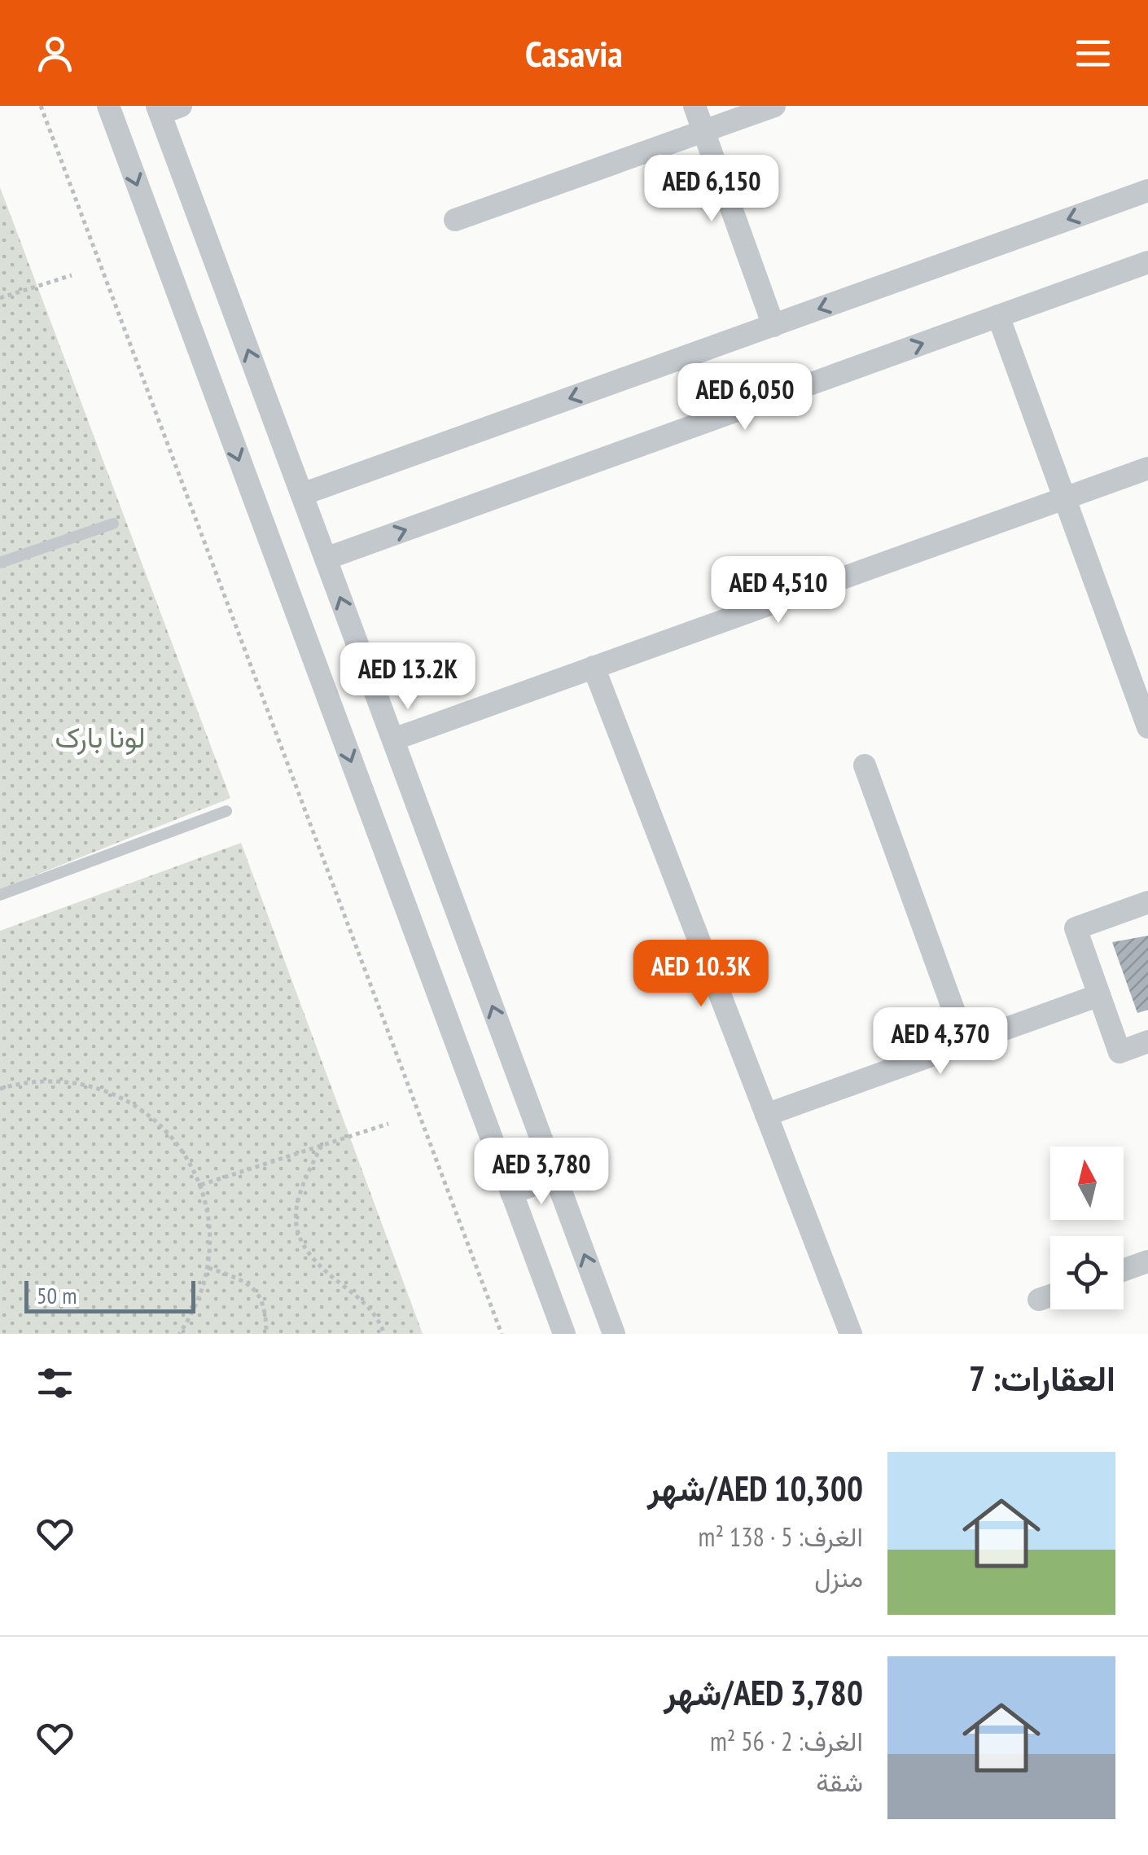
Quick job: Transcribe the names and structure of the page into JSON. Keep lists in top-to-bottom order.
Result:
{
  "parks": ["لونا بارک"],
  "scale_bar": "50 m",
  "north": "top",
  "page": {
    "header": "Casavia",
    "price": [
      "AED 6,150",
      "AED 6,050",
      "AED 4,510",
      "AED 13.2K",
      "AED 10.3K",
      "AED 4,370",
      "AED 3,780"
    ],
    "scale": "50 m",
    "heading": "العقارات: 7",
    "list": [
      {
        "name": "AED 10,300/شهر",
        "note": "الغرف: 5 · 138 m² · منزل"
      },
      {
        "name": "AED 3,780/شهر",
        "note": "الغرف: 2 · 56 m² · شقة"
      }
    ]
  }
}
